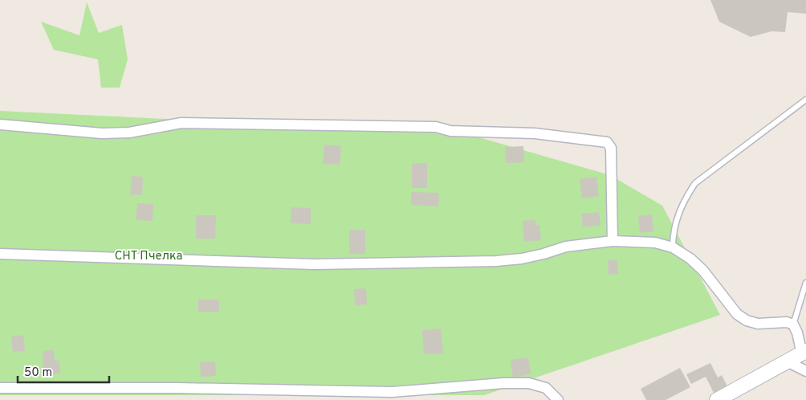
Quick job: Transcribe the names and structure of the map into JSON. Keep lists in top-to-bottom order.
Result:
{
  "parks": ["СНТ Пчелка"],
  "scale_bar": "50 m"
}
